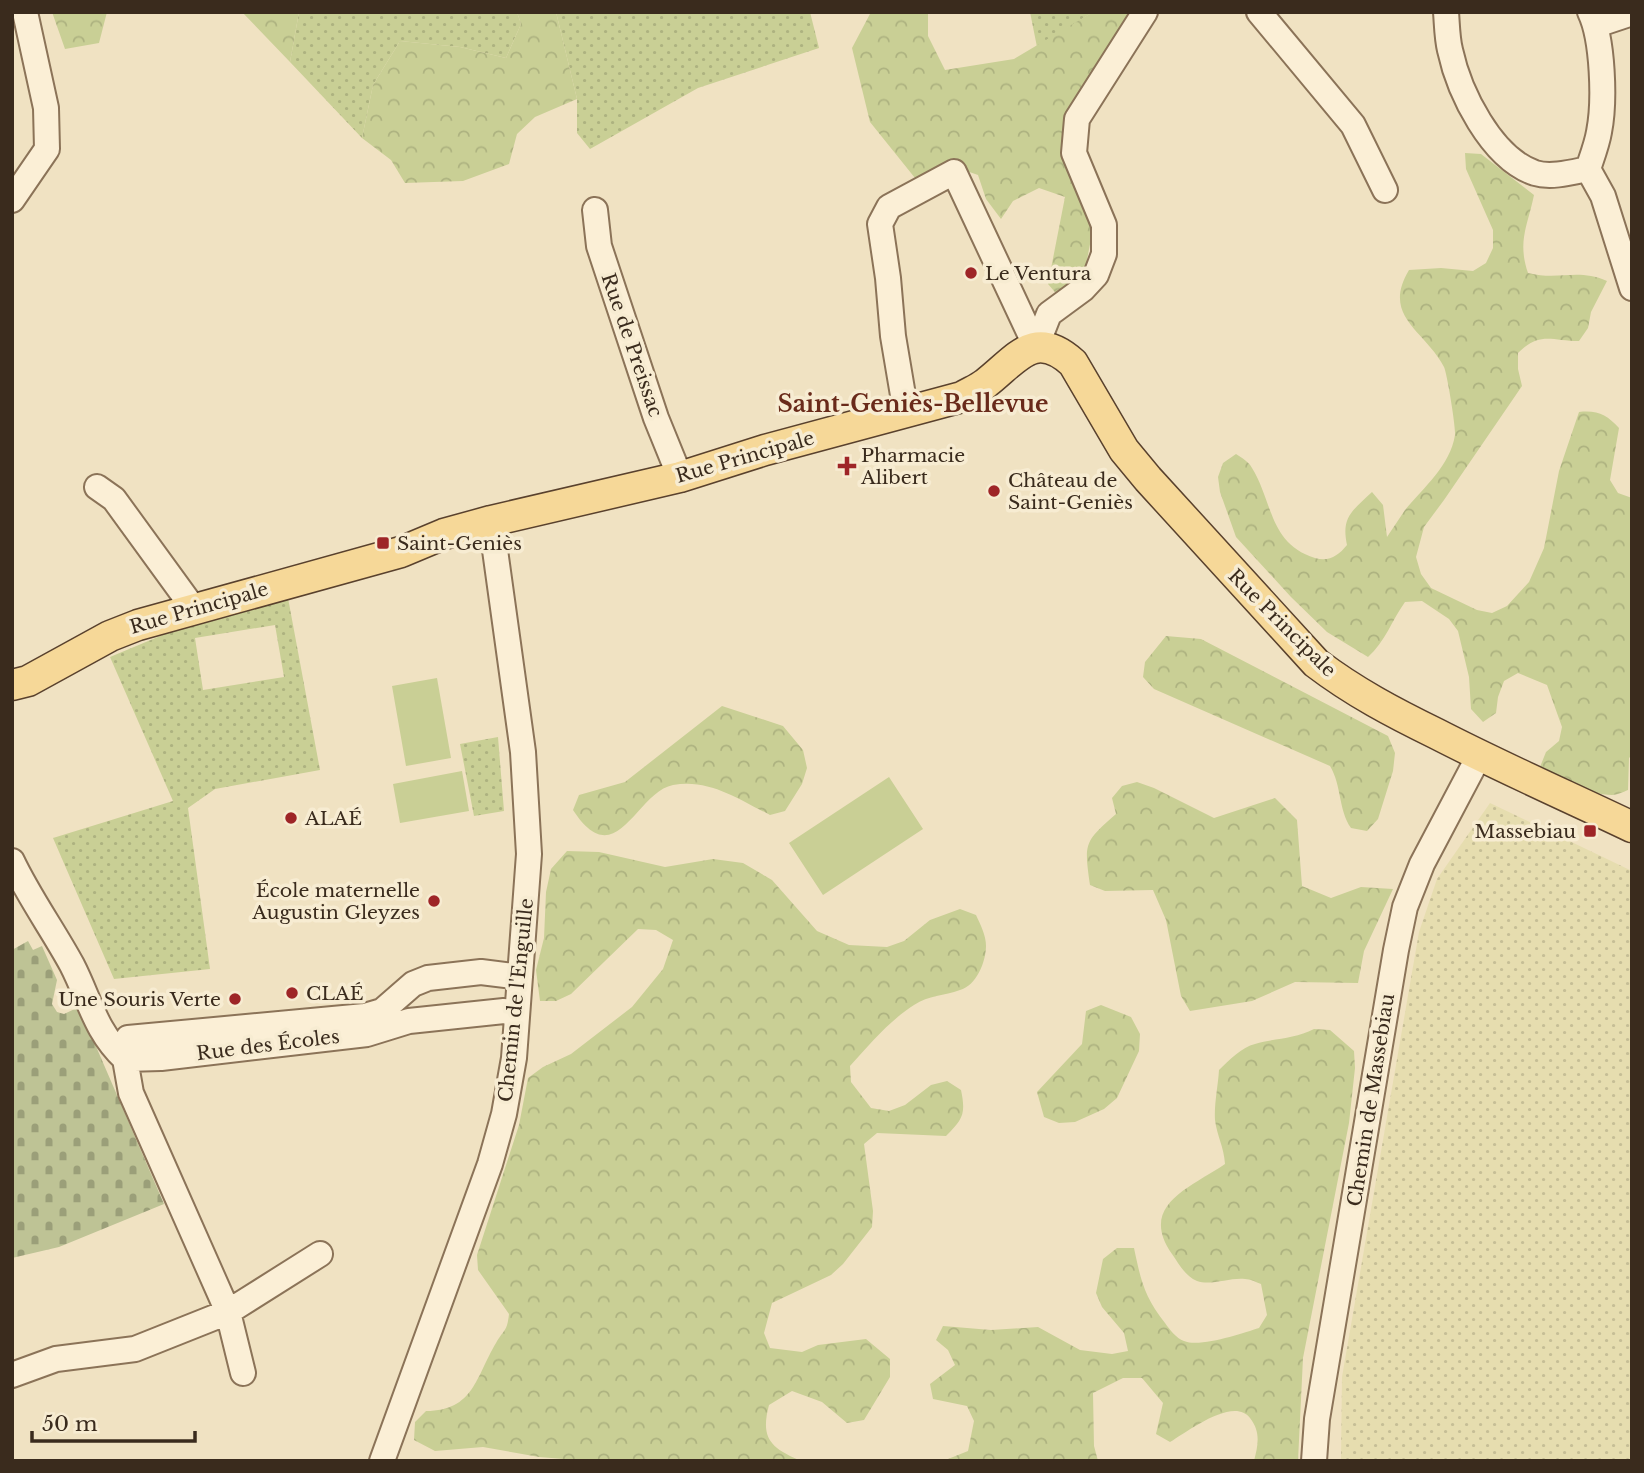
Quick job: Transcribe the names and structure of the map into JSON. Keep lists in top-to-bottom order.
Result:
{
  "streets": {
    "main road": ["Rue Principale"],
    "street": [
      "Rue de Preissac",
      "Chemin de l'Enguille",
      "Rue des Écoles",
      "Chemin de Massebiau"
    ]
  },
  "crossings": [
    ["Rue de Preissac", "Rue Principale"],
    ["Rue Principale", "Chemin de l'Enguille"],
    ["Rue Principale", "Chemin de Massebiau"],
    ["Chemin de l'Enguille", "Rue des Écoles"]
  ],
  "districts": ["Saint-Geniès-Bellevue"],
  "places": {
    "other": [
      "Le Ventura",
      "Château de Saint-Geniès",
      "ALAÉ",
      "École maternelle Augustin Gleyzes",
      "CLAÉ",
      "Une Souris Verte"
    ],
    "health": ["Pharmacie Alibert"],
    "transit": ["Saint-Geniès", "Massebiau"]
  },
  "scale_bar": "50 m"
}
